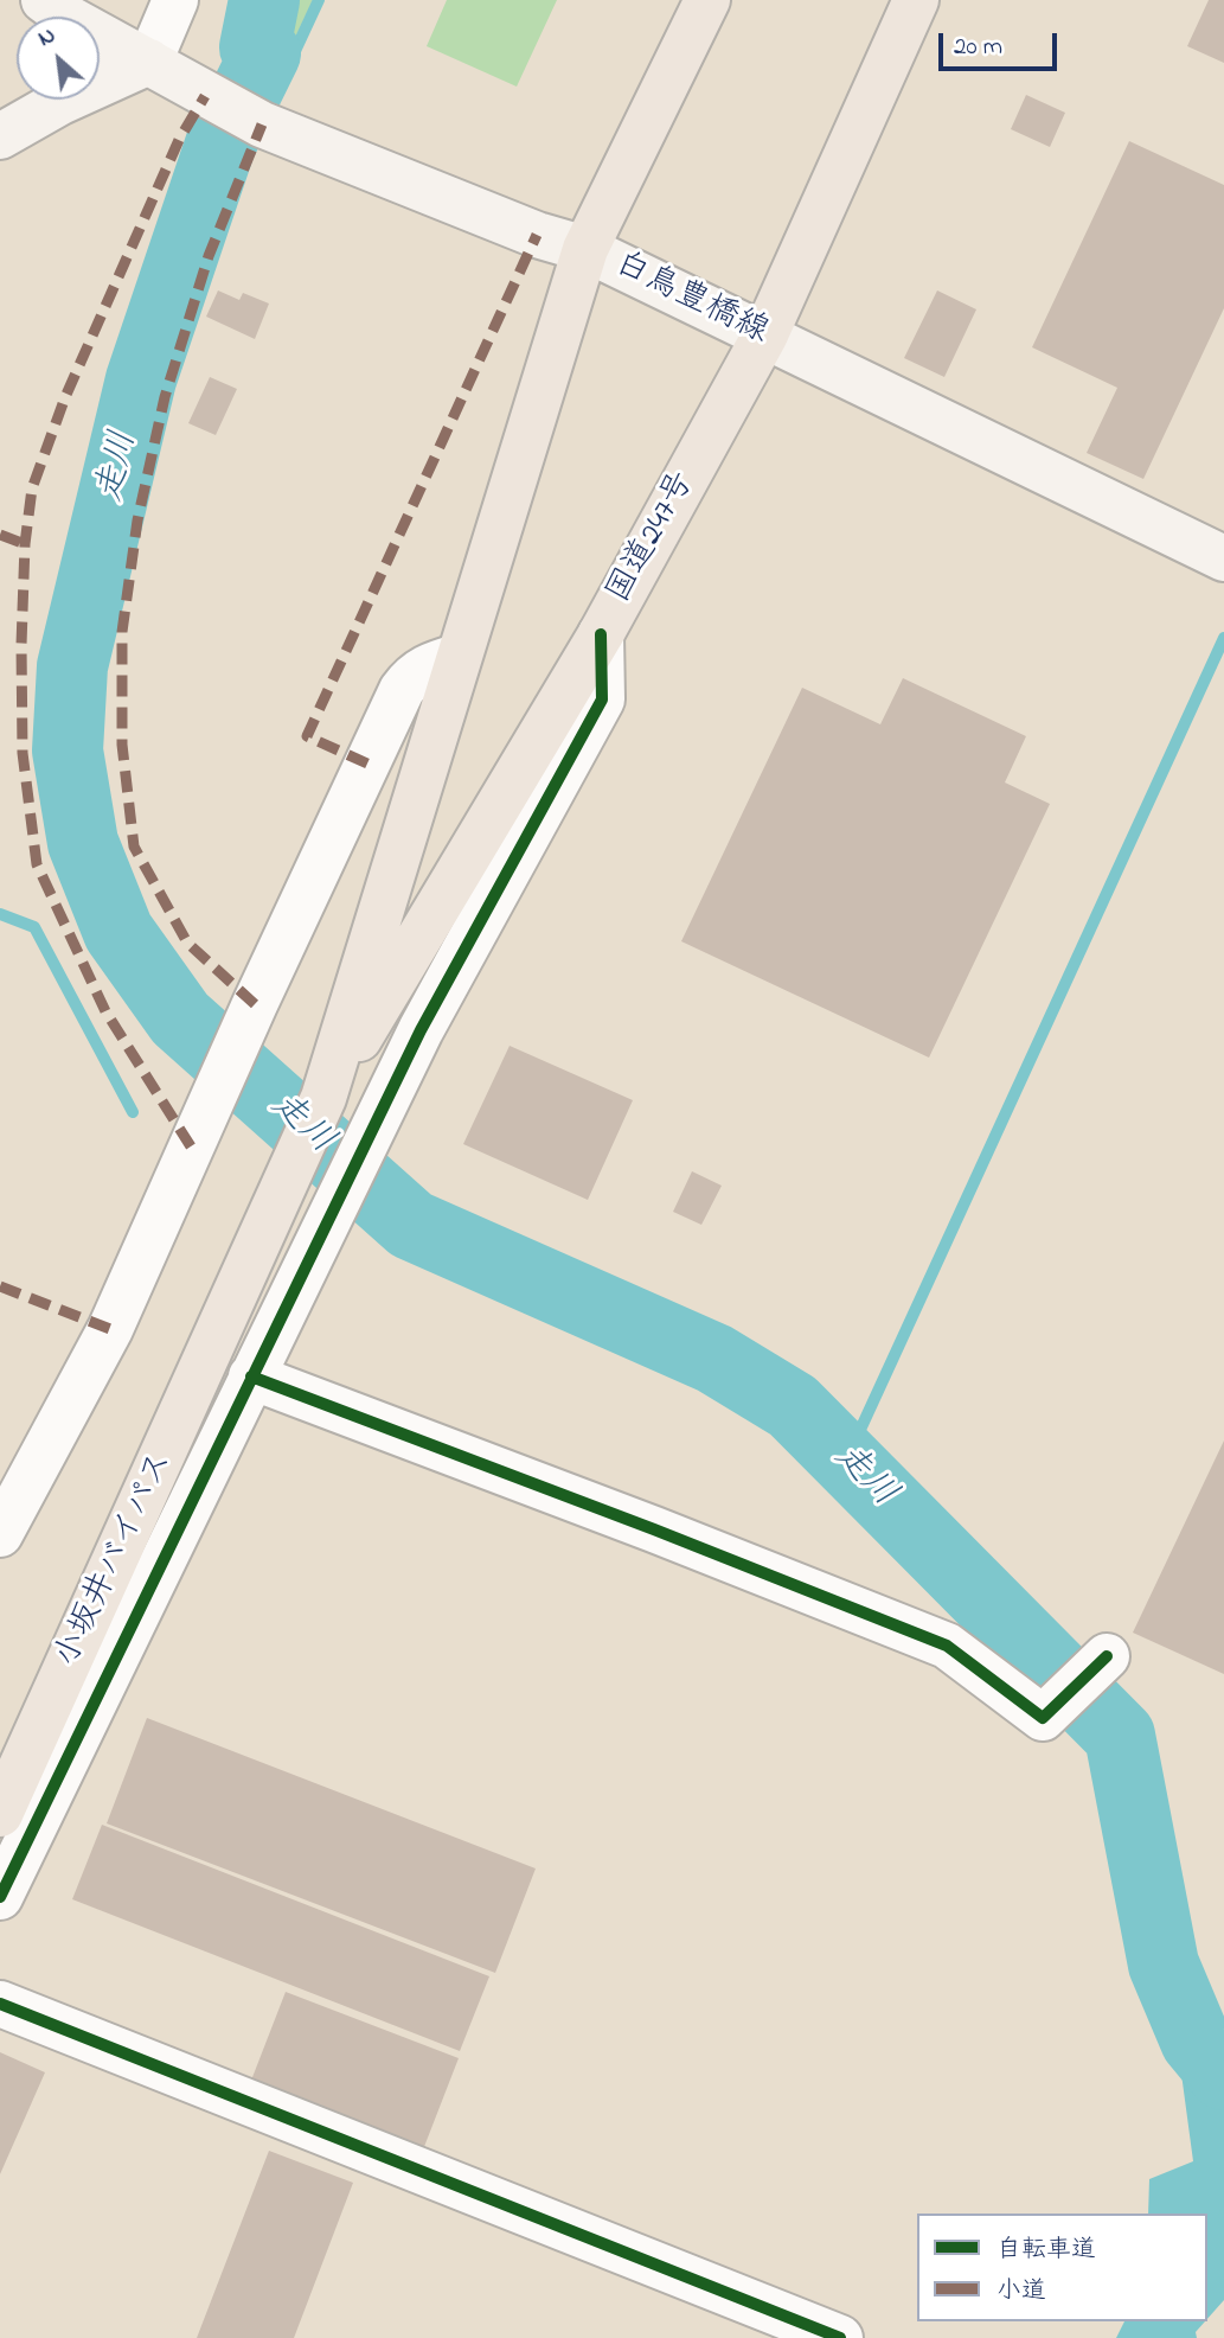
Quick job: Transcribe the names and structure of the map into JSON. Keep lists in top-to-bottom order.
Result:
{
  "streets": {
    "highway": ["国道247号", "小坂井バイパス"],
    "main road": ["白鳥豊橋線"]
  },
  "crossings": [
    ["白鳥豊橋線", "国道247号"],
    ["国道247号", "小坂井バイパス"]
  ],
  "water": ["走川"],
  "legend": ["自転車道", "小道"],
  "scale_bar": "20 m",
  "north": "top left"
}
